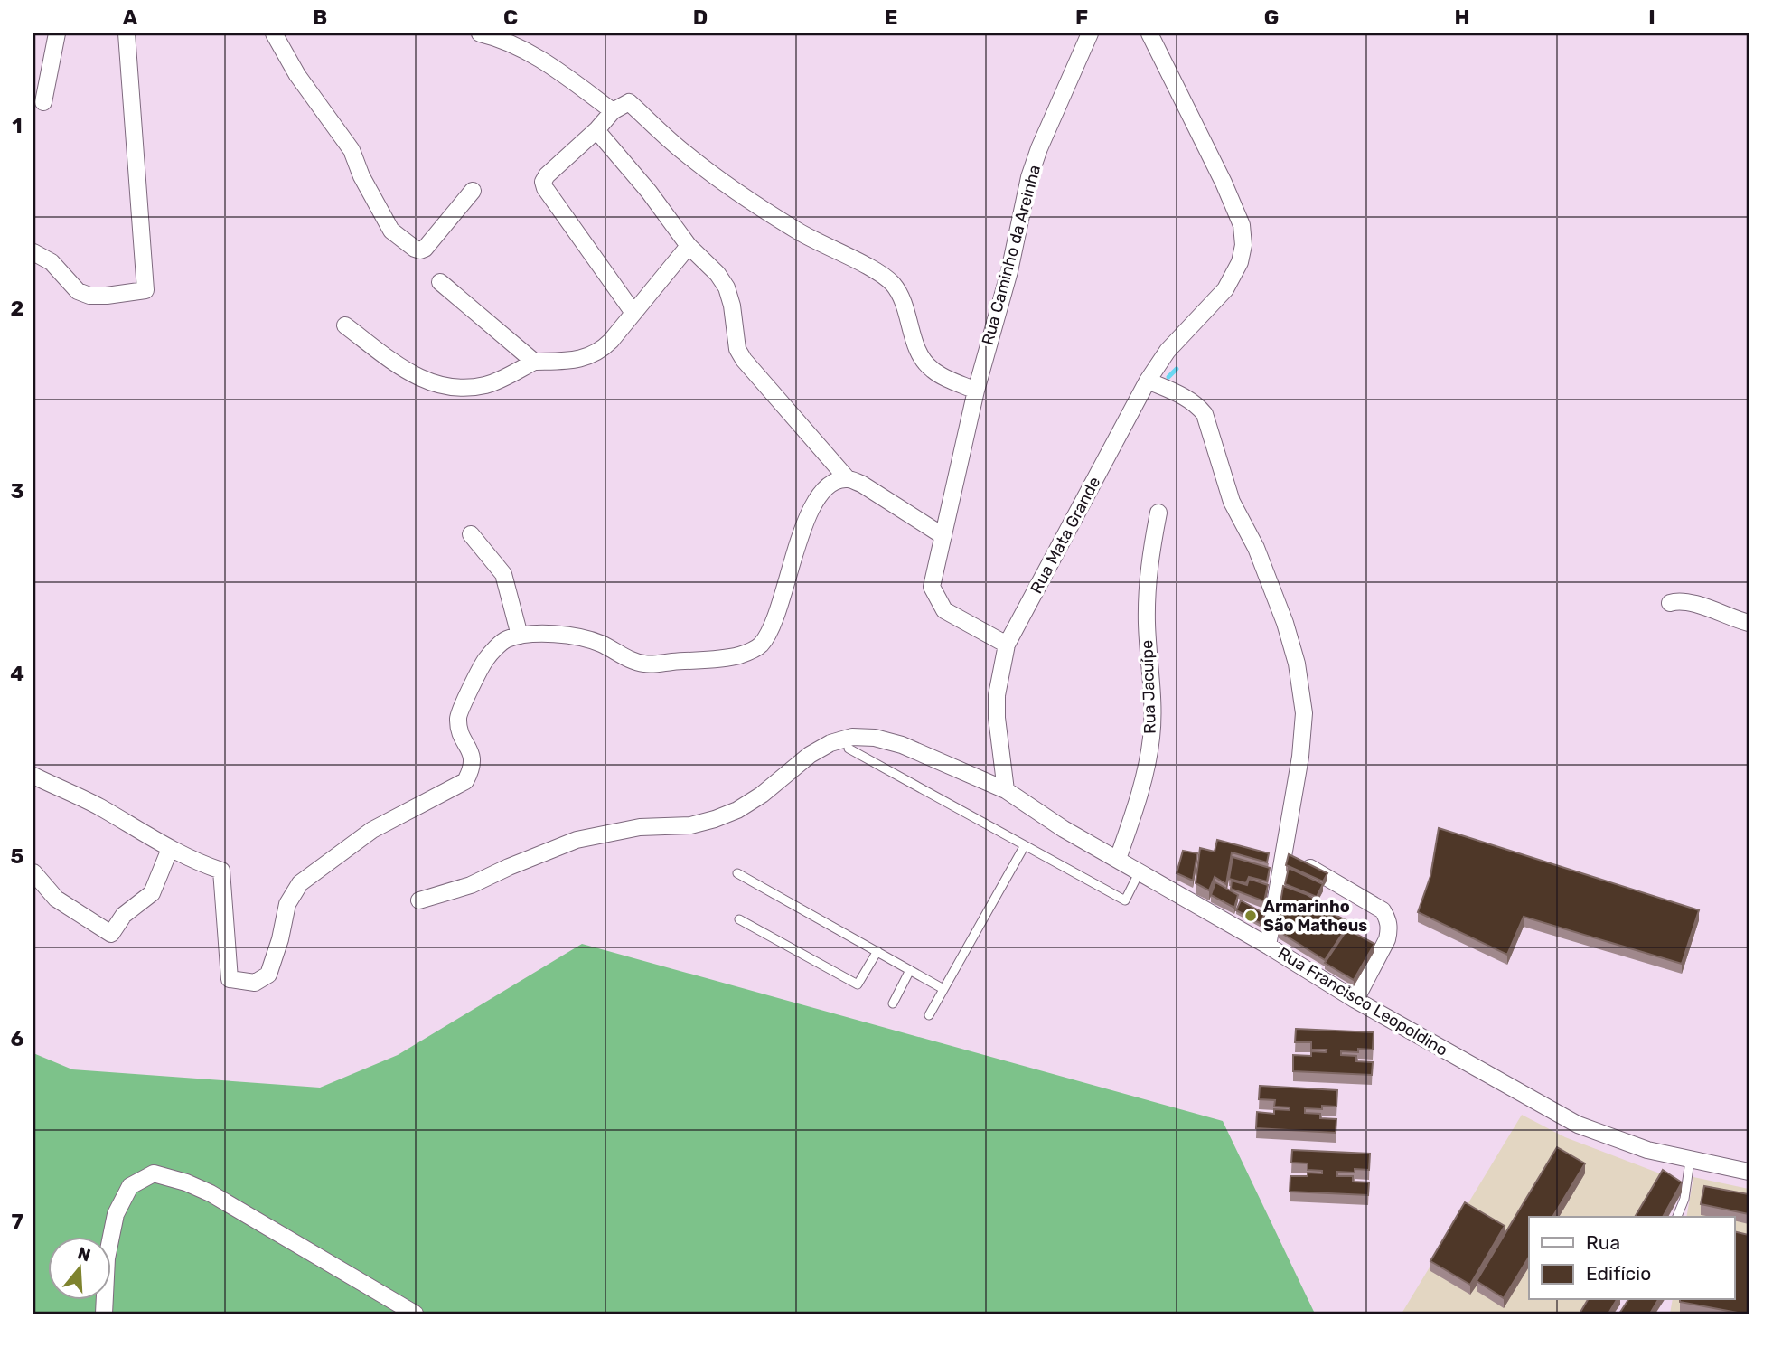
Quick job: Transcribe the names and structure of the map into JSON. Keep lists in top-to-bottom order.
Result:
{
  "streets": {
    "street": [
      "Rua Caminho da Areinha",
      "Rua Mata Grande",
      "Rua Jacuípe",
      "Rua Francisco Leopoldino"
    ]
  },
  "crossings": [
    ["Rua Caminho da Areinha", "Rua Mata Grande"],
    ["Rua Mata Grande", "Rua Francisco Leopoldino"]
  ],
  "places": ["Armarinho São Matheus"],
  "legend": ["Rua", "Edifício"],
  "north": "top",
  "grid": {
    "columns": [
      "A",
      "B",
      "C",
      "D",
      "E",
      "F",
      "G",
      "H",
      "I"
    ],
    "rows": [
      "1",
      "2",
      "3",
      "4",
      "5",
      "6",
      "7"
    ]
  }
}
